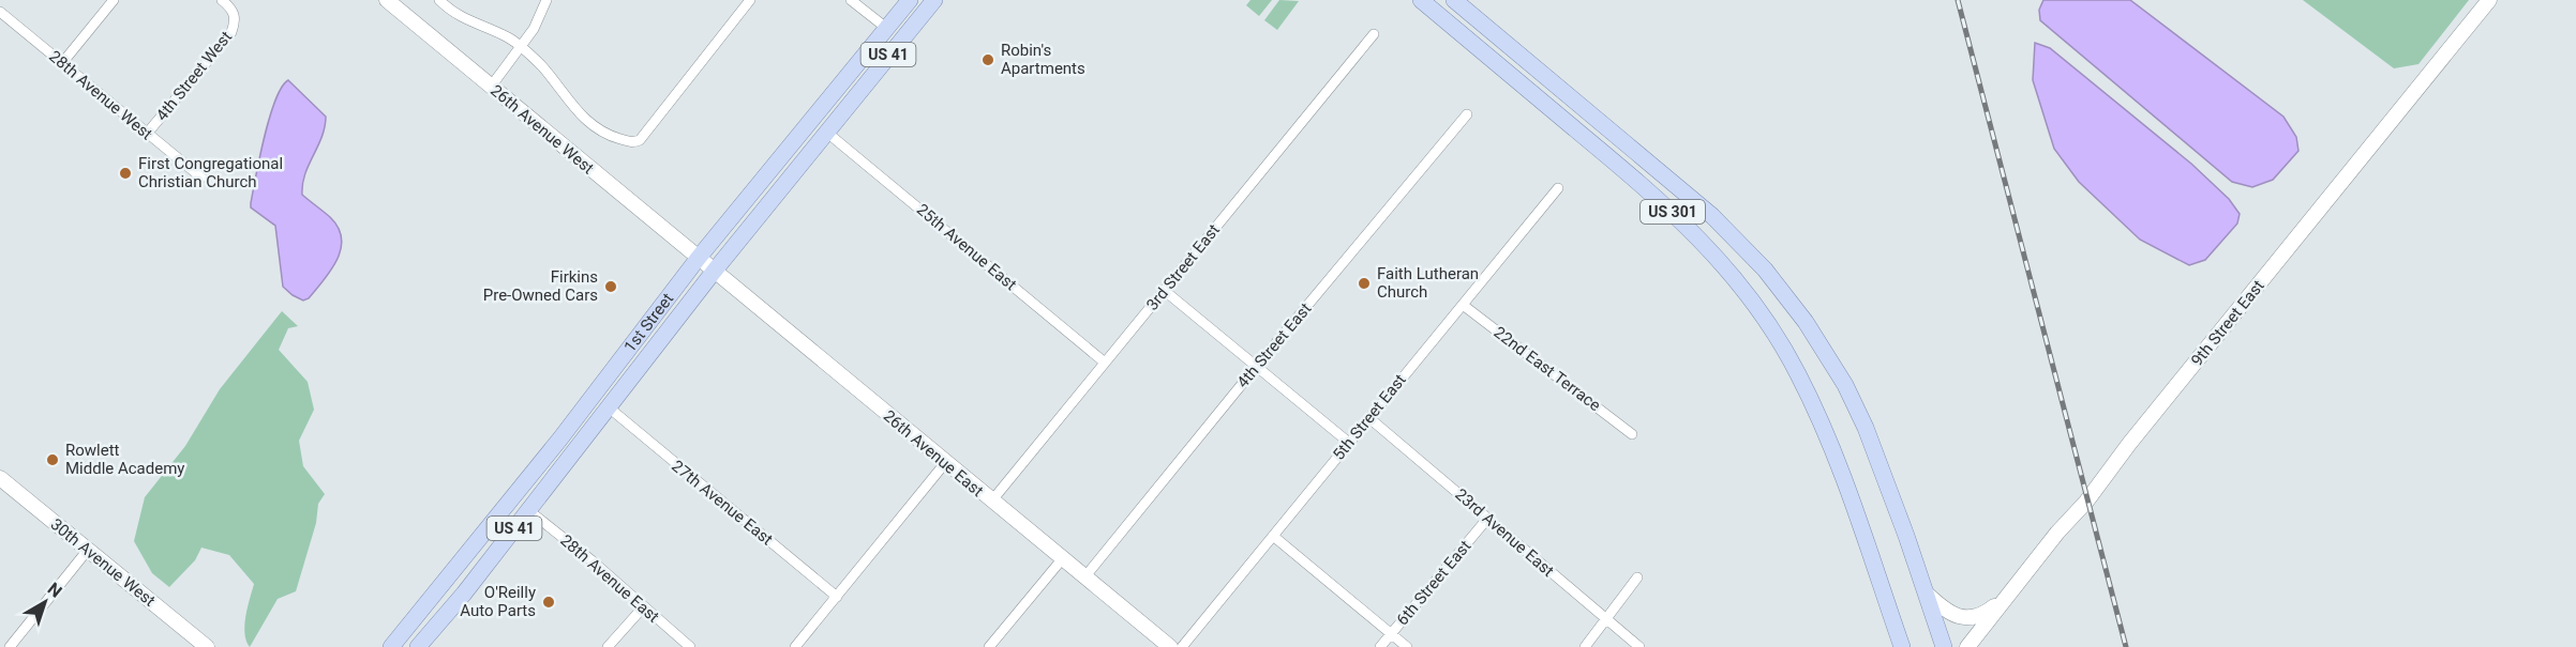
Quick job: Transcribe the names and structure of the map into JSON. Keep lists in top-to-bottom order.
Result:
{
  "streets": {
    "main road": ["US 41", "US 301", "1st Street"],
    "street": [
      "4th Street West",
      "28th Avenue West",
      "26th Avenue West",
      "25th Avenue East",
      "3rd Street East",
      "9th Street East",
      "4th Street East",
      "22nd East Terrace",
      "5th Street East",
      "26th Avenue East",
      "27th Avenue East",
      "23rd Avenue East",
      "30th Avenue West",
      "28th Avenue East",
      "6th Street East"
    ]
  },
  "crossings": [
    ["4th Street West", "28th Avenue West"],
    ["26th Avenue West", "1st Street"],
    ["26th Avenue West", "26th Avenue East"],
    ["25th Avenue East", "3rd Street East"],
    ["25th Avenue East", "1st Street"],
    ["3rd Street East", "26th Avenue East"],
    ["1st Street", "26th Avenue East"],
    ["1st Street", "27th Avenue East"],
    ["1st Street", "28th Avenue East"],
    ["4th Street East", "26th Avenue East"],
    ["22nd East Terrace", "5th Street East"],
    ["5th Street East", "23rd Avenue East"],
    ["23rd Avenue East", "6th Street East"]
  ],
  "places": [
    "Robin's Apartments",
    "First Congregational Christian Church",
    "Faith Lutheran Church",
    "Firkins Pre-Owned Cars",
    "Rowlett Middle Academy",
    "O'Reilly Auto Parts"
  ],
  "north": "top right"
}
